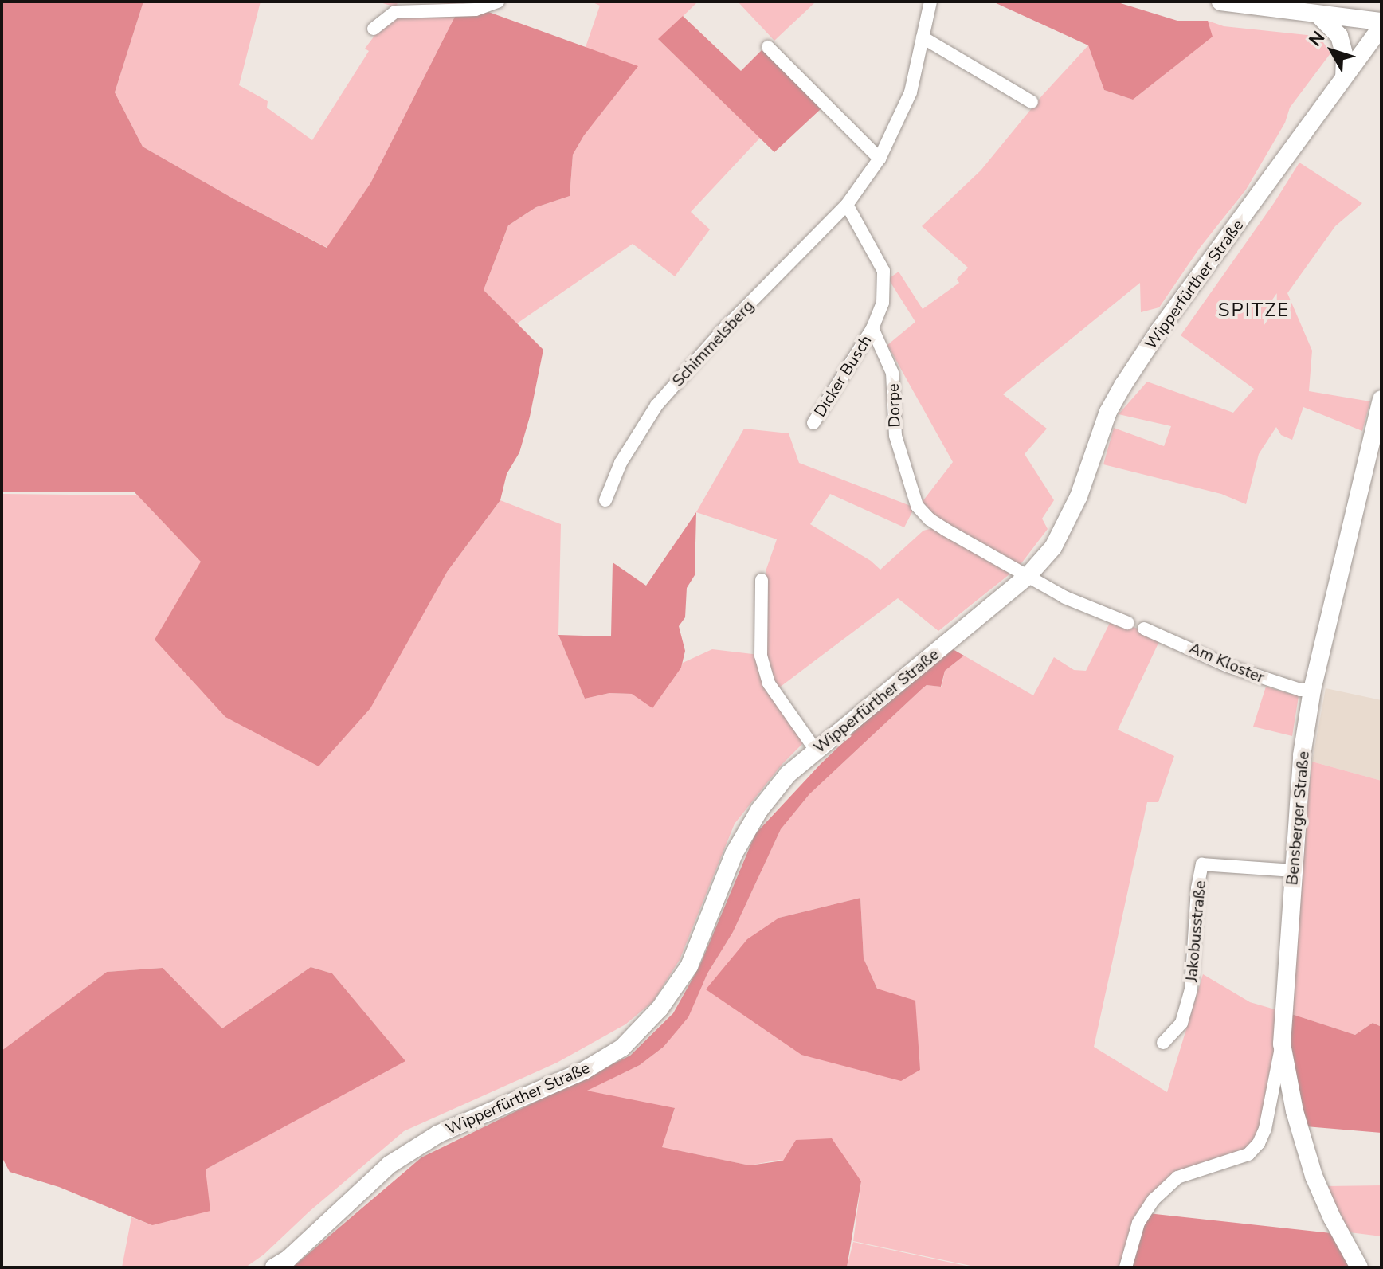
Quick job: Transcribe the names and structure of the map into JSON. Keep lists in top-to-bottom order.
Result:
{
  "streets": {
    "main road": ["Wipperfürther Straße", "Bensberger Straße"],
    "street": [
      "Schimmelsberg",
      "Dicker Busch",
      "Dorpe",
      "Am Kloster",
      "Jakobusstraße"
    ]
  },
  "crossings": [
    ["Wipperfürther Straße", "Dorpe"],
    ["Dicker Busch", "Dorpe"],
    ["Am Kloster", "Bensberger Straße"],
    ["Bensberger Straße", "Jakobusstraße"]
  ],
  "districts": ["SPITZE"],
  "north": "top left"
}
